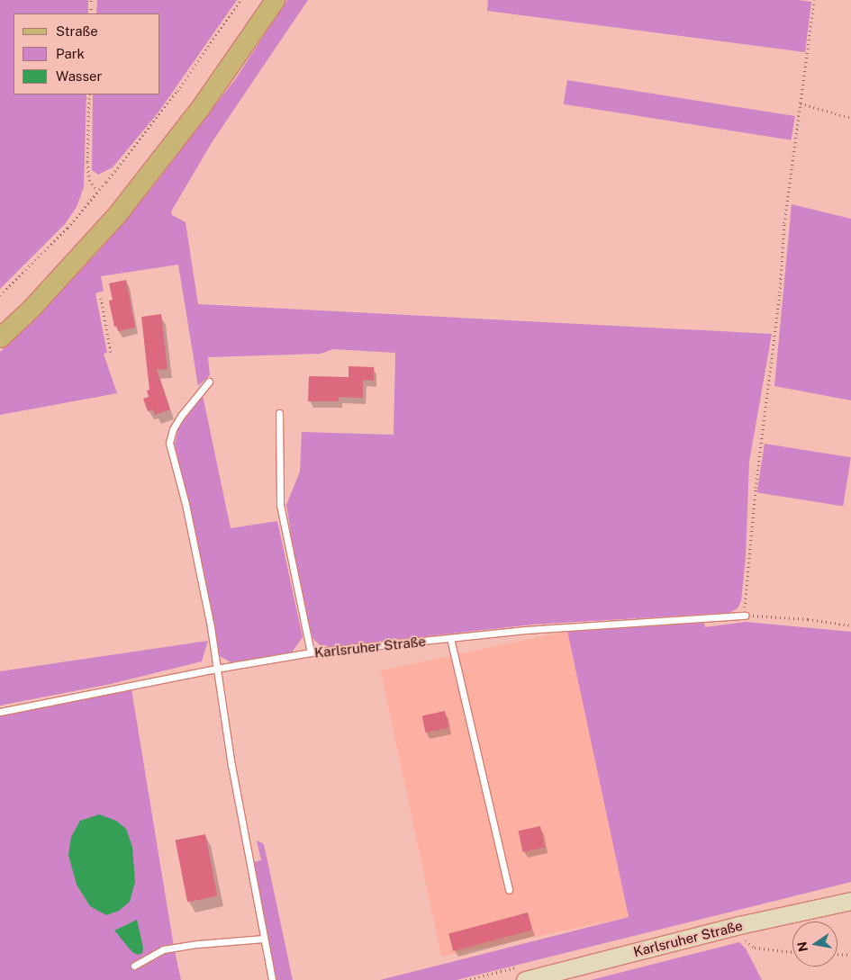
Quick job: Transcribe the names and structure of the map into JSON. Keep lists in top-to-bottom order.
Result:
{
  "streets": {
    "main road": ["Karlsruher Straße"]
  },
  "legend": ["Straße", "Park", "Wasser"],
  "north": "left"
}
